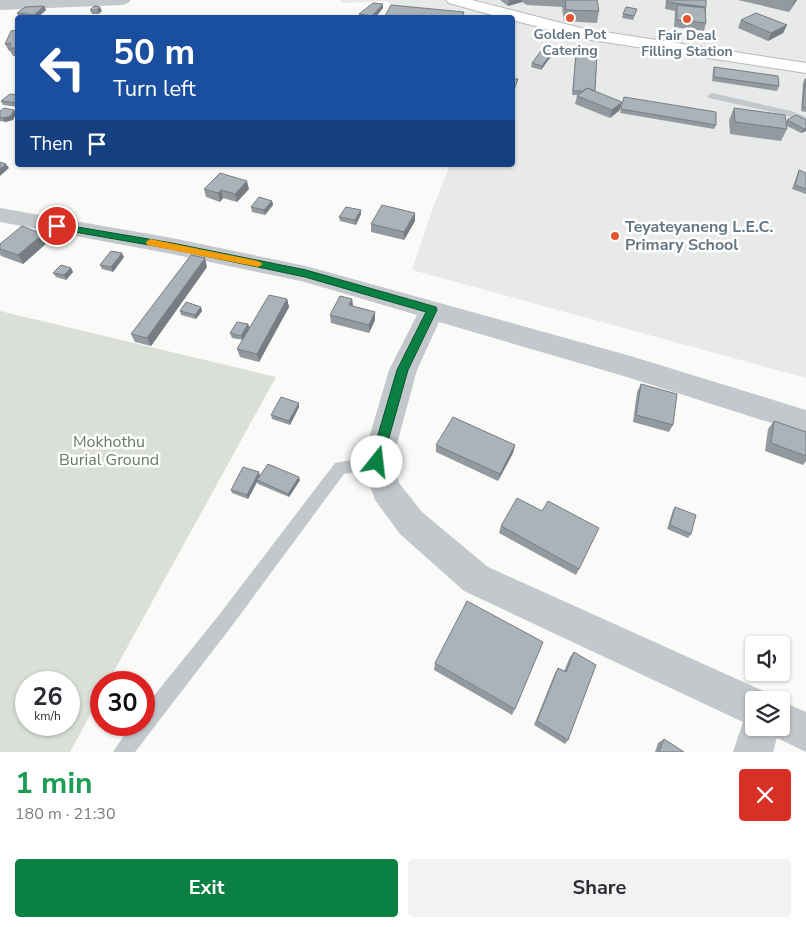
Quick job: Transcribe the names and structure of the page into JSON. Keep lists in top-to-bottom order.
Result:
{
  "parks": ["Mokhothu Burial Ground"],
  "places": ["Golden Pot Catering", "Fair Deal Filling Station", "Teyateyaneng L.E.C. Primary School"],
  "page": {
    "turn": ["50 m", "Turn left"],
    "then": "Then",
    "speed": "26 km/h",
    "limit": "30",
    "heading": ["1 min", "180 m · 21:30"],
    "buttons": ["Exit", "Share"]
  }
}
